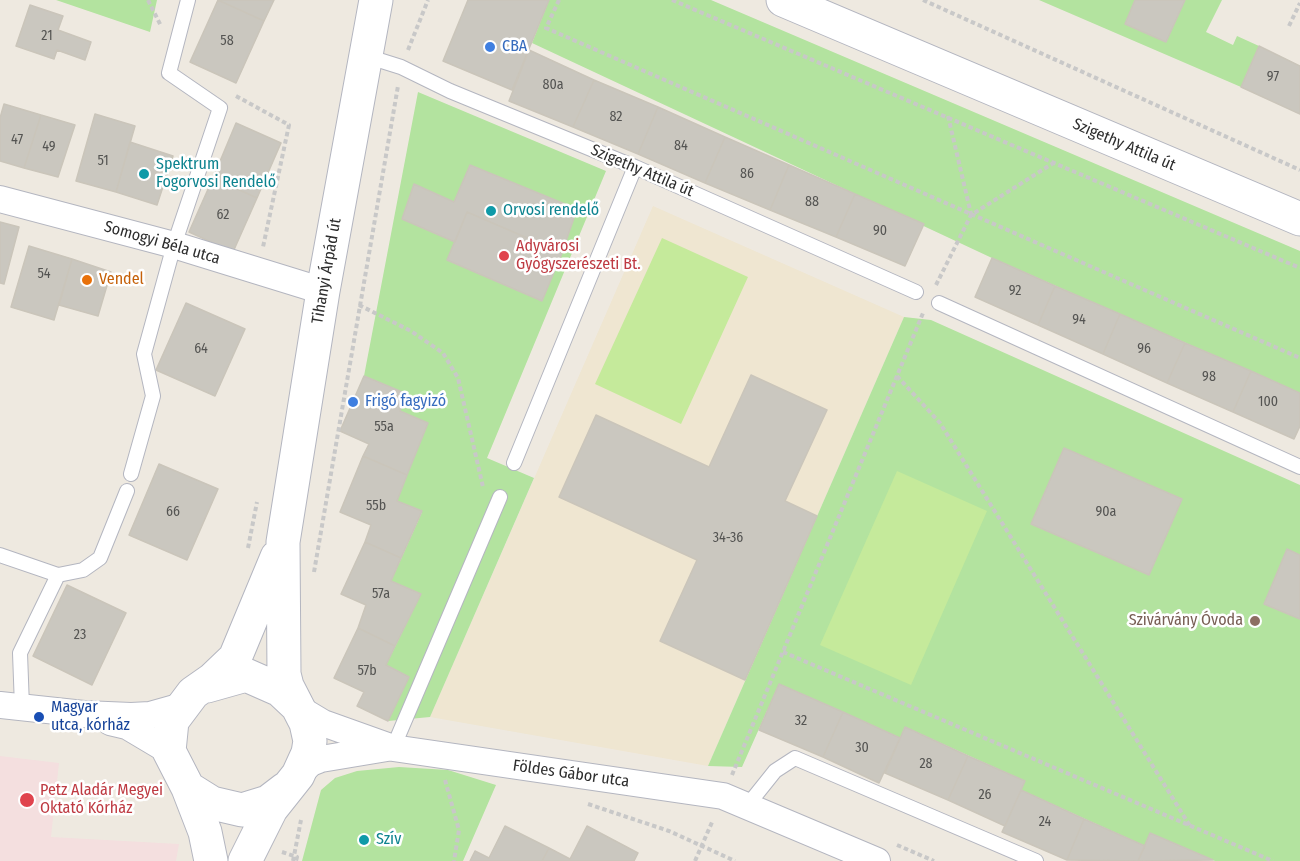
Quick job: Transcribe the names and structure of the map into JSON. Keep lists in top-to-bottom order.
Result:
{
  "streets": {
    "street": [
      "Szigethy Attila út",
      "Somogyi Béla utca",
      "Tihanyi Árpád út",
      "Földes Gábor utca"
    ]
  },
  "crossings": [
    ["Szigethy Attila út", "Tihanyi Árpád út"],
    ["Somogyi Béla utca", "Tihanyi Árpád út"],
    ["Tihanyi Árpád út", "Földes Gábor utca"]
  ],
  "places": [
    "CBA",
    "Spektrum Fogorvosi Rendelő",
    "Orvosi rendelő",
    "Adyvárosi Gyógyszerészeti Bt.",
    "Vendel",
    "Frigó fagyizó",
    "Szivárvány Óvoda",
    "Magyar utca, kórház",
    "Petz Aladár Megyei Oktató Kórház",
    "Szív"
  ],
  "house_numbers": [
    "21",
    "58",
    "97",
    "80a",
    "82",
    "47",
    "84",
    "49",
    "51",
    "86",
    "88",
    "62",
    "90",
    "54",
    "92",
    "94",
    "64",
    "96",
    "98",
    "100",
    "55a",
    "55b",
    "66",
    "90a",
    "34-36",
    "57a",
    "23",
    "57b",
    "32",
    "30",
    "28",
    "26",
    "24"
  ]
}
